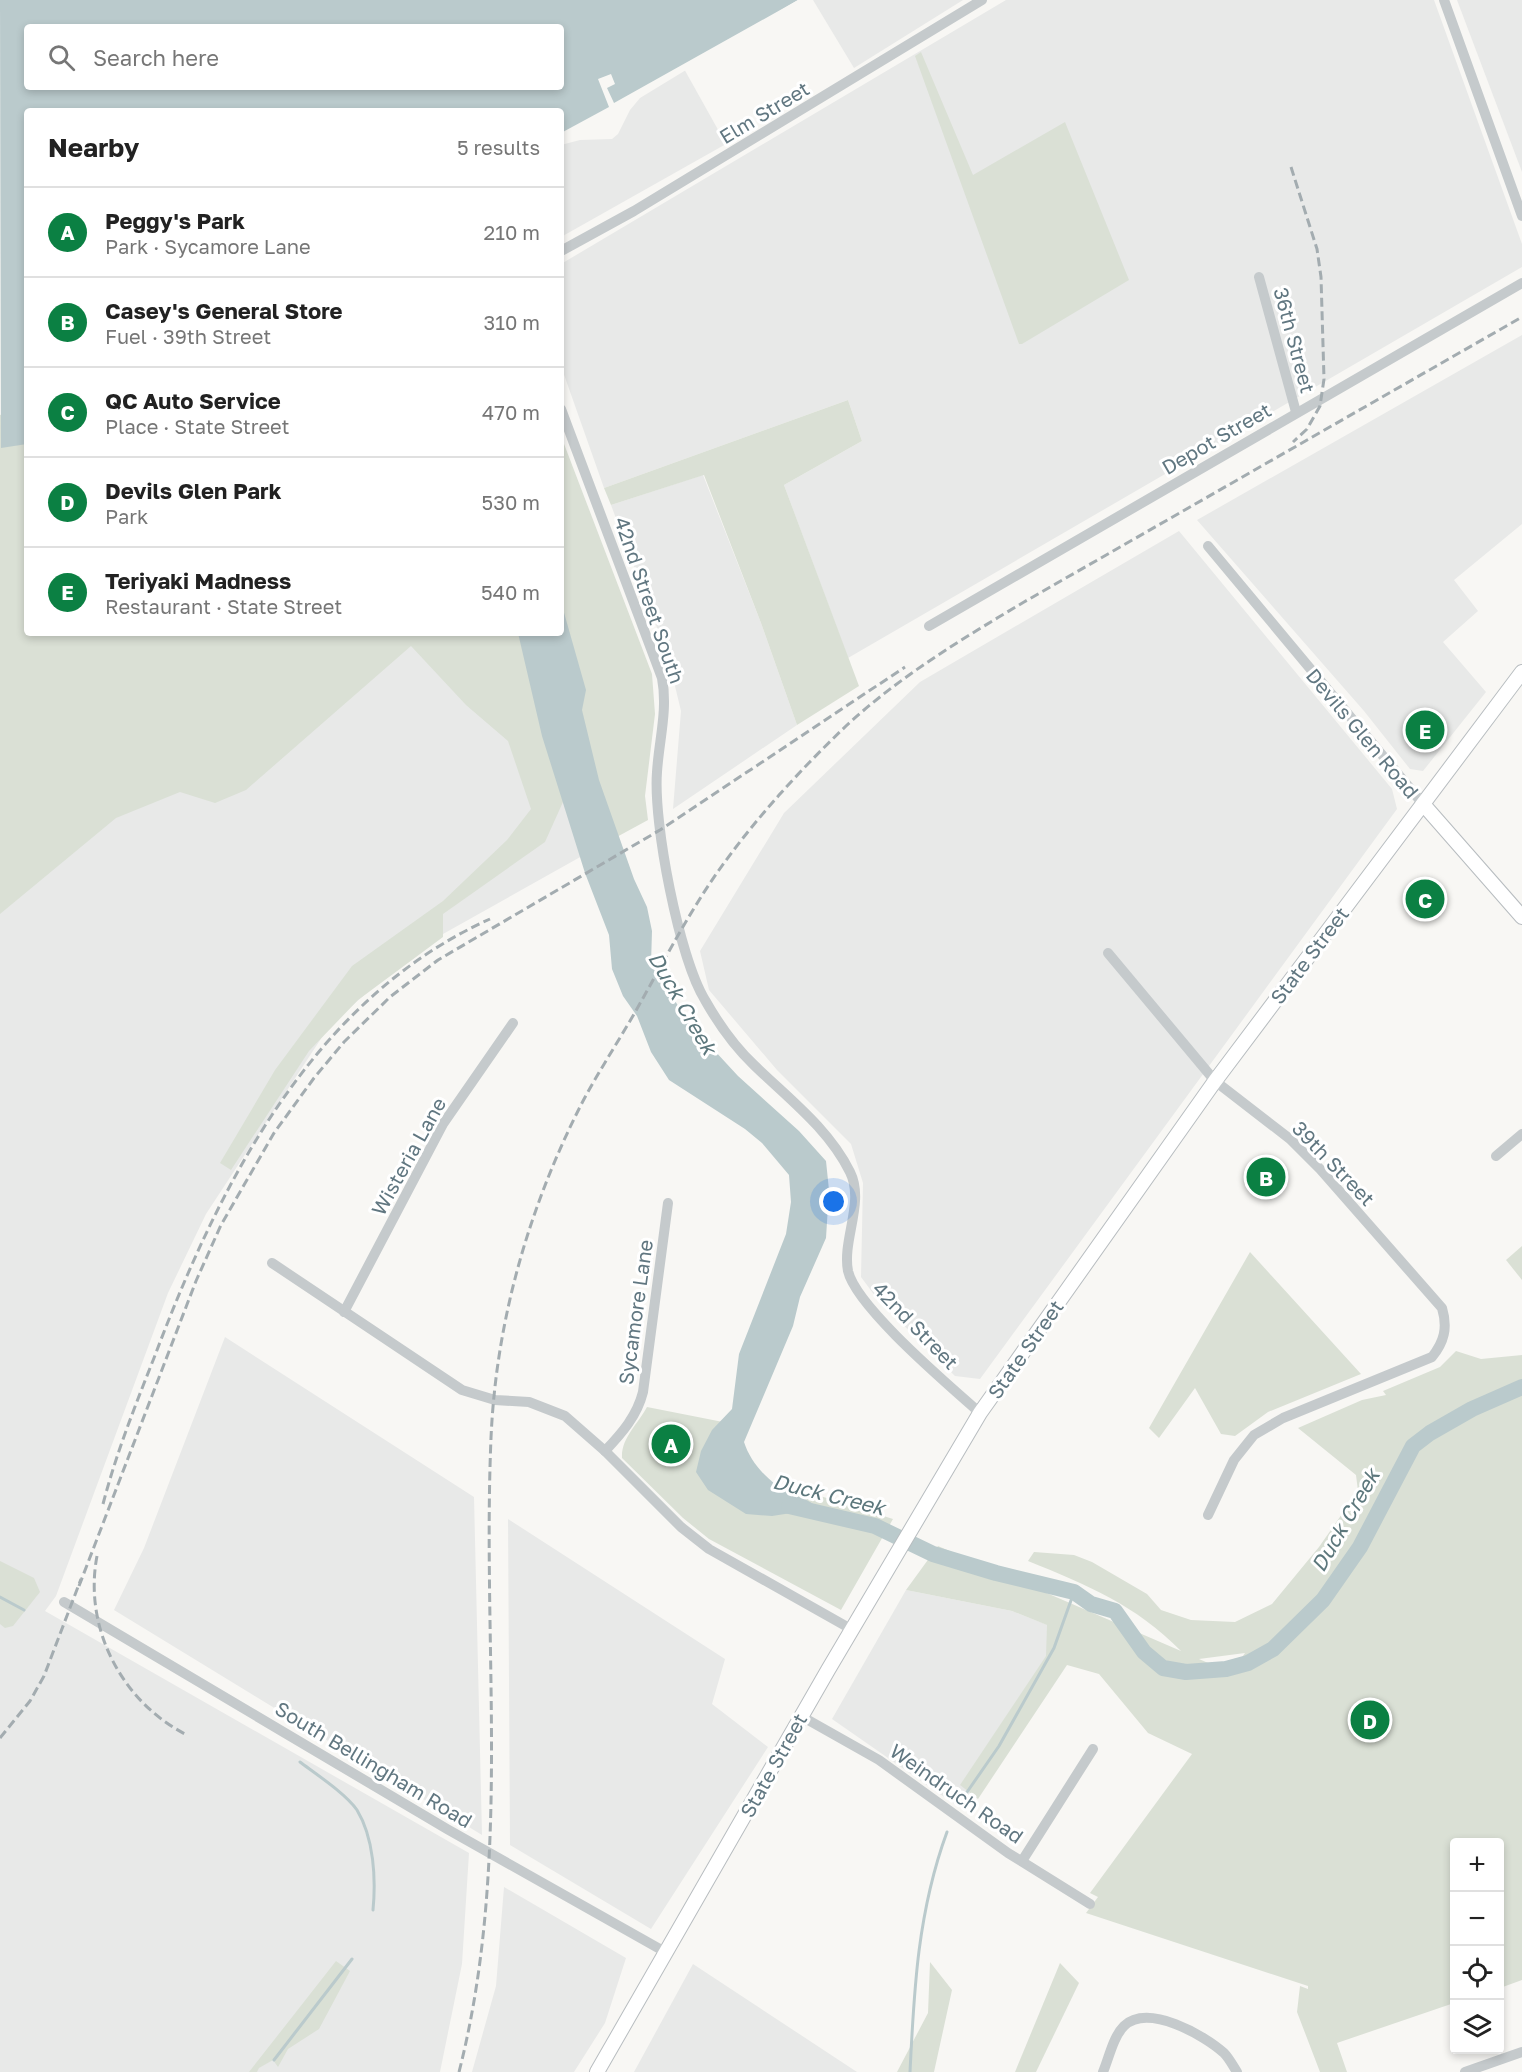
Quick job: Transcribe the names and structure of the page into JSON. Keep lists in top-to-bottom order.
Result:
{
  "streets": {
    "main road": ["Devils Glen Road", "State Street"],
    "street": [
      "Elm Street",
      "36th Street",
      "Depot Street",
      "42nd Street South",
      "Wisteria Lane",
      "39th Street",
      "Sycamore Lane",
      "42nd Street",
      "South Bellingham Road",
      "Weindruch Road"
    ]
  },
  "crossings": [
    ["36th Street", "Depot Street"],
    ["42nd Street South", "42nd Street"],
    ["Devils Glen Road", "State Street"],
    ["State Street", "39th Street"],
    ["State Street", "42nd Street"],
    ["State Street", "South Bellingham Road"],
    ["State Street", "Weindruch Road"]
  ],
  "water": ["Duck Creek"],
  "page": {
    "search": "Search here",
    "heading": ["Nearby", "5 results"],
    "list": [
      {
        "mark": "A",
        "name": "Peggy's Park",
        "note": "Park · Sycamore Lane",
        "value": "210 m"
      },
      {
        "mark": "B",
        "name": "Casey's General Store",
        "note": "Fuel · 39th Street",
        "value": "310 m"
      },
      {
        "mark": "C",
        "name": "QC Auto Service",
        "note": "Place · State Street",
        "value": "470 m"
      },
      {
        "mark": "D",
        "name": "Devils Glen Park",
        "note": "Park",
        "value": "530 m"
      },
      {
        "mark": "E",
        "name": "Teriyaki Madness",
        "note": "Restaurant · State Street",
        "value": "540 m"
      }
    ],
    "pins": [
      "E",
      "C",
      "B",
      "A",
      "D"
    ],
    "map_buttons": ["+", "−"]
  }
}
